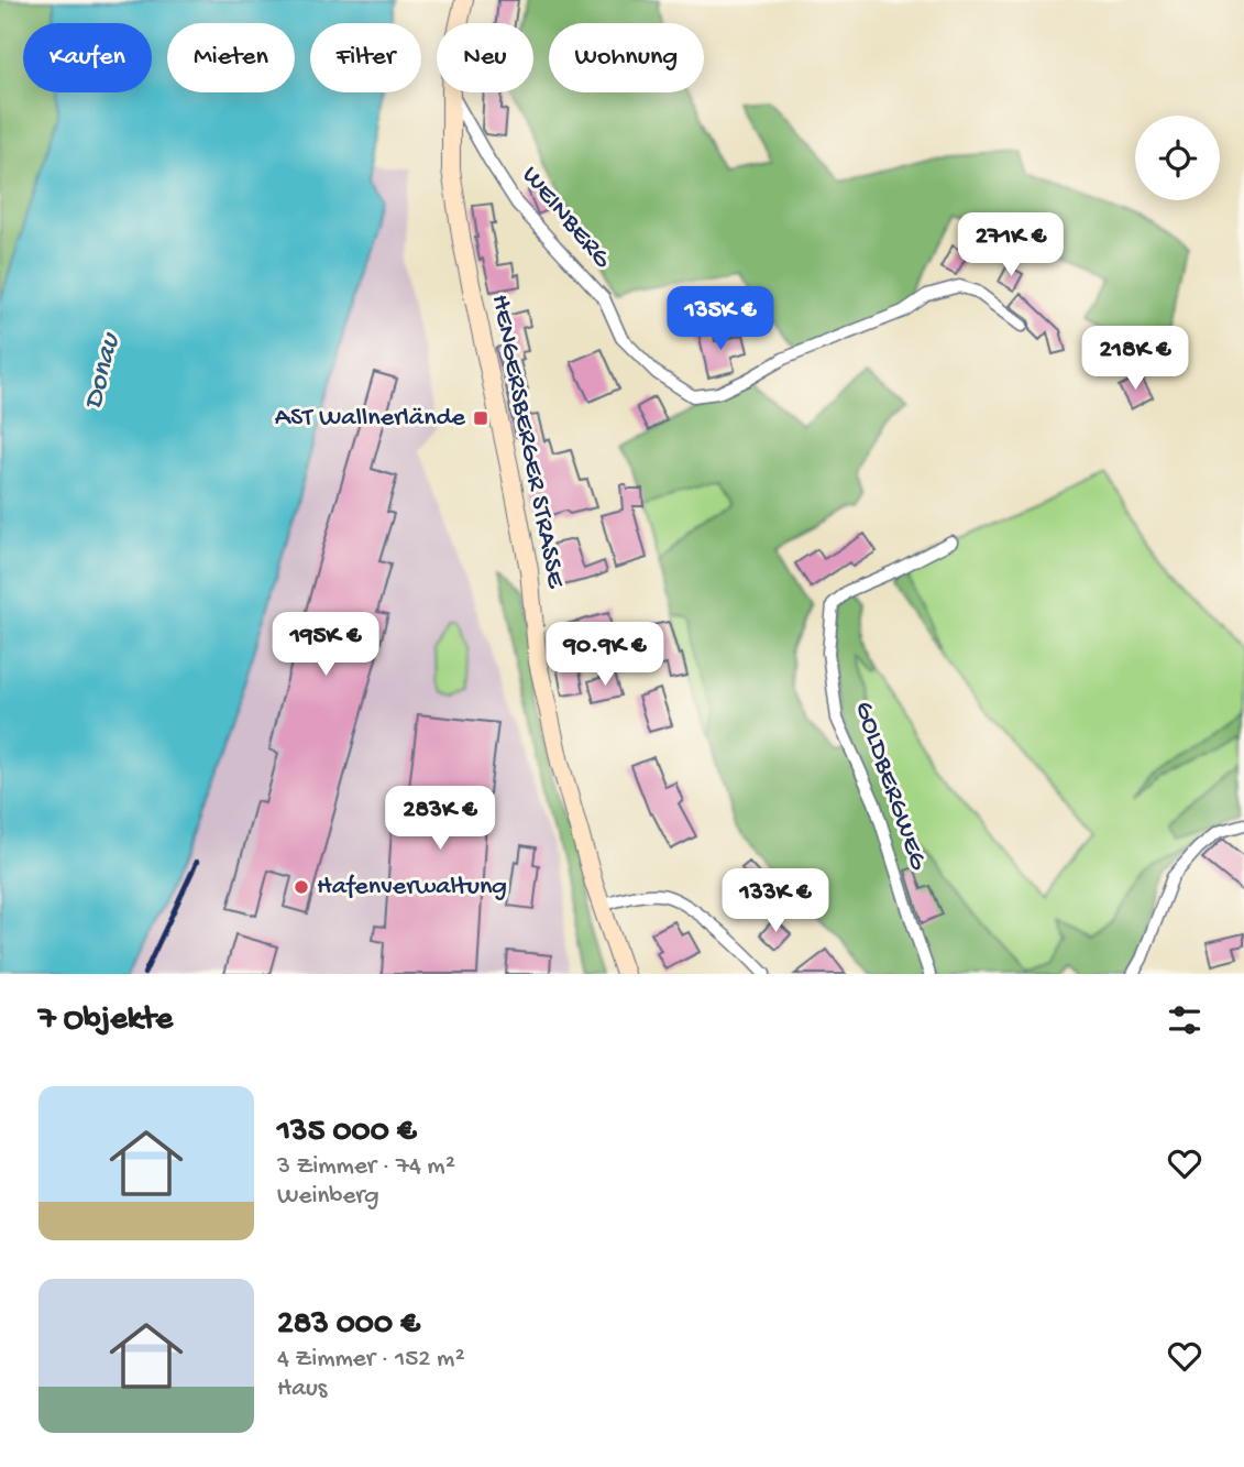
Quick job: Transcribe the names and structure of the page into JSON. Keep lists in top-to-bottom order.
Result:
{
  "streets": {
    "main road": ["HENGERSBERGER STRASSE"],
    "street": ["WEINBERG", "GOLDBERGWEG"]
  },
  "water": ["Donau"],
  "places": {
    "transit": ["AST Wallnerlände"],
    "other": ["Hafenverwaltung"]
  },
  "page": {
    "chip": [
      "Kaufen",
      "Mieten",
      "Filter",
      "Neu",
      "Wohnung"
    ],
    "price": [
      "271K €",
      "135K €",
      "218K €",
      "195K €",
      "90.9K €",
      "283K €",
      "133K €"
    ],
    "heading": "7 Objekte",
    "list": [
      {
        "name": "135 000 €",
        "note": "3 Zimmer · 74 m² · Weinberg"
      },
      {
        "name": "283 000 €",
        "note": "4 Zimmer · 152 m² · Haus"
      }
    ]
  }
}
